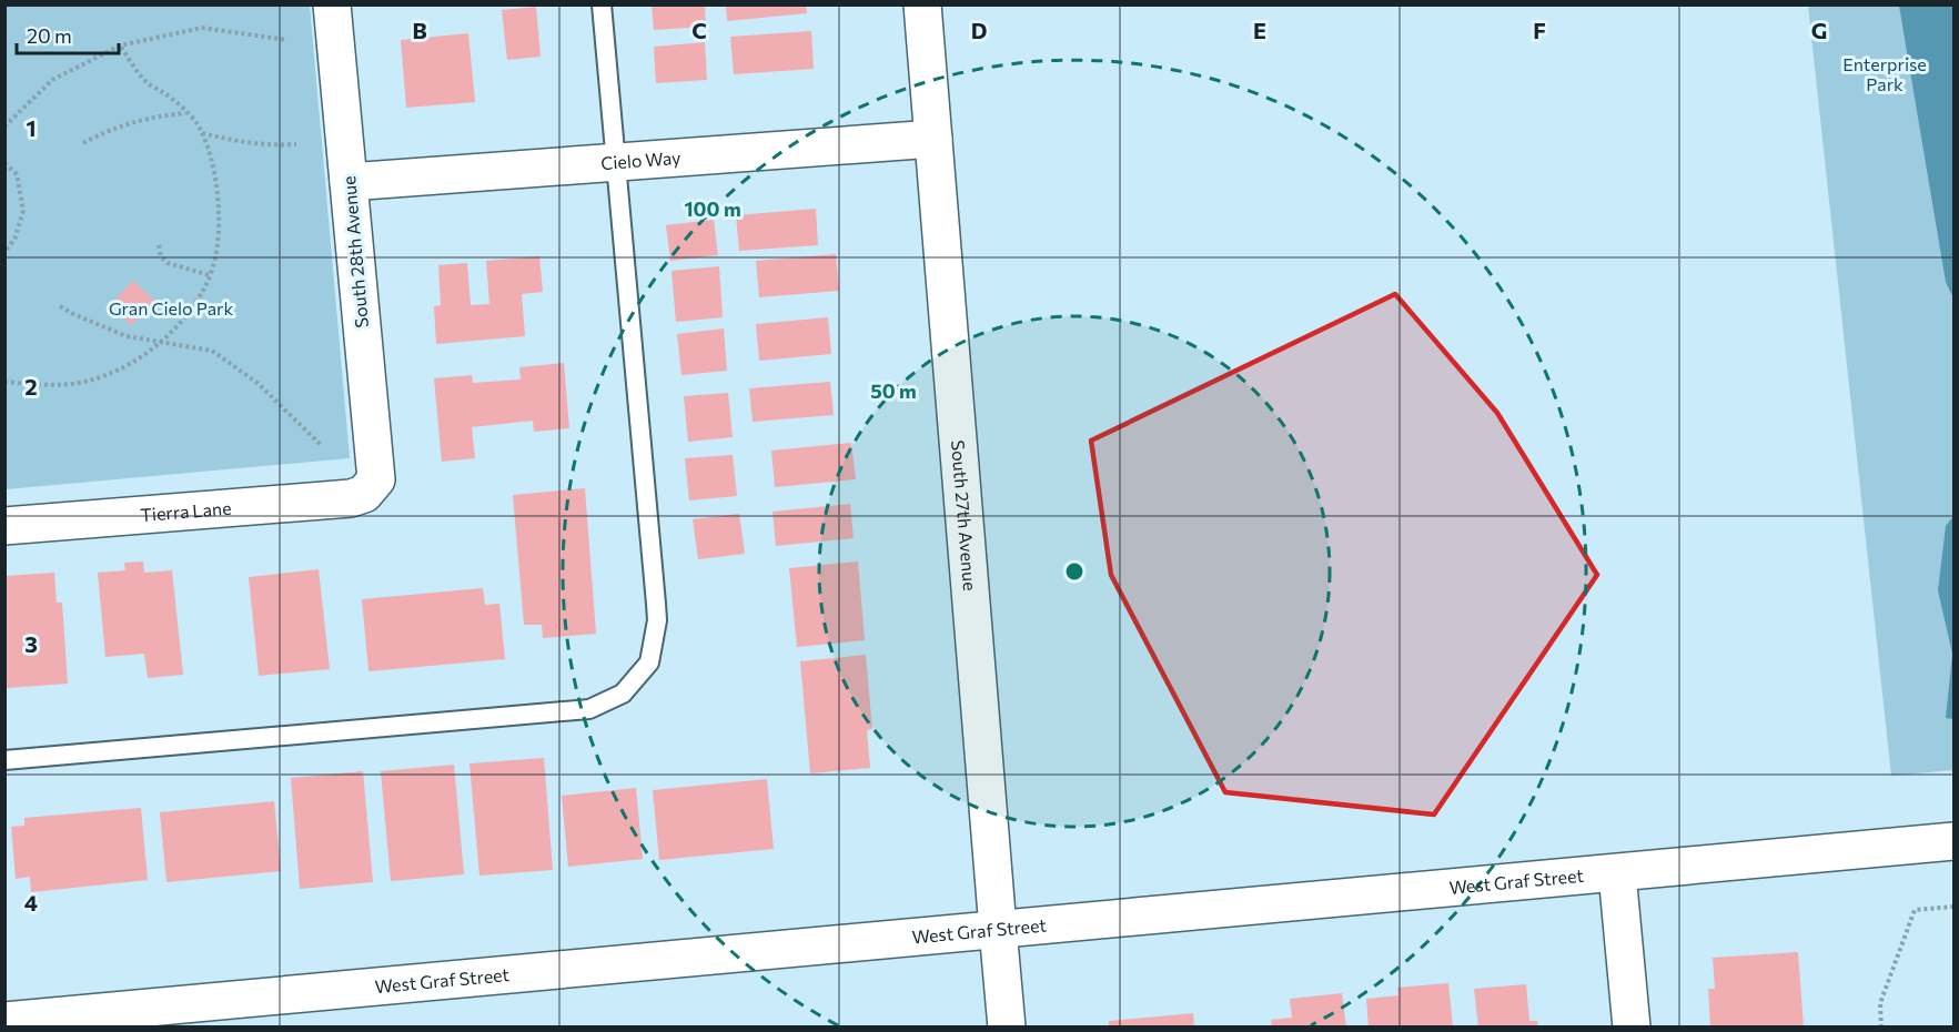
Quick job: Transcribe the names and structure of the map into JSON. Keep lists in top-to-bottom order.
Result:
{
  "streets": {
    "street": [
      "Cielo Way",
      "South 28th Avenue",
      "Tierra Lane",
      "South 27th Avenue",
      "West Graf Street"
    ]
  },
  "crossings": [
    ["Cielo Way", "South 28th Avenue"],
    ["Cielo Way", "South 27th Avenue"],
    ["South 28th Avenue", "Tierra Lane"],
    ["South 27th Avenue", "West Graf Street"]
  ],
  "parks": ["Enterprise Park", "Gran Cielo Park"],
  "scale_bar": "20 m",
  "grid": {
    "columns": [
      "B",
      "C",
      "D",
      "E",
      "F",
      "G"
    ],
    "rows": [
      "1",
      "2",
      "3",
      "4"
    ]
  },
  "rings": ["100 m", "50 m"]
}
